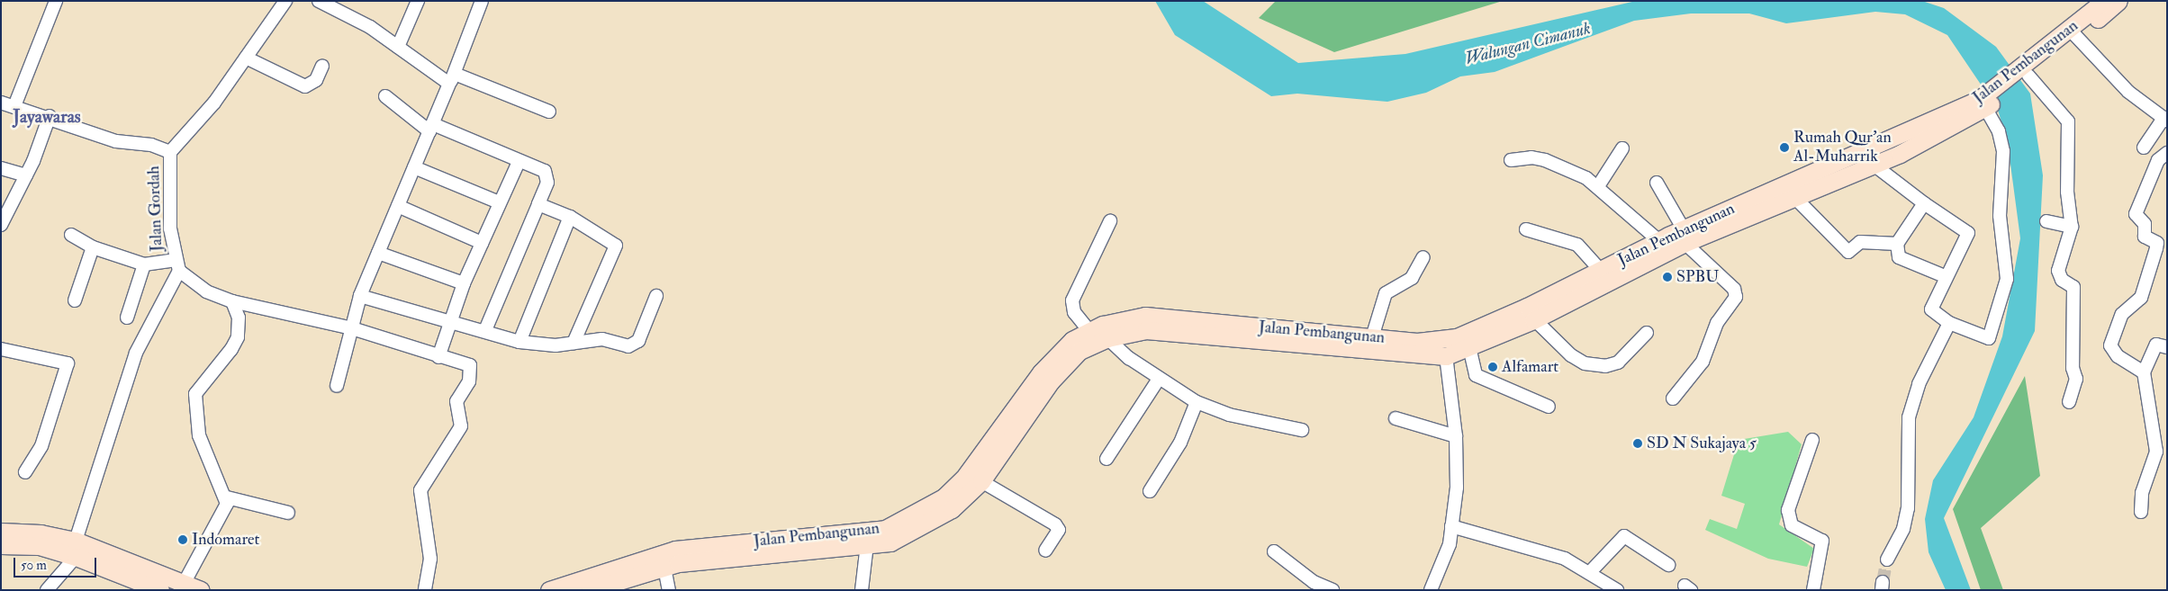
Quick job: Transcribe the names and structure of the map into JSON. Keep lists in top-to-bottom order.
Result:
{
  "streets": {
    "main road": ["Jalan Pembangunan"],
    "street": ["Jalan Gordah"]
  },
  "districts": ["Jayawaras"],
  "water": ["Walungan Cimanuk"],
  "places": [
    "Rumah Qur'an Al-Muharrik",
    "SPBU",
    "Alfamart",
    "SD N Sukajaya 5",
    "Indomaret"
  ],
  "scale_bar": "50 m"
}
